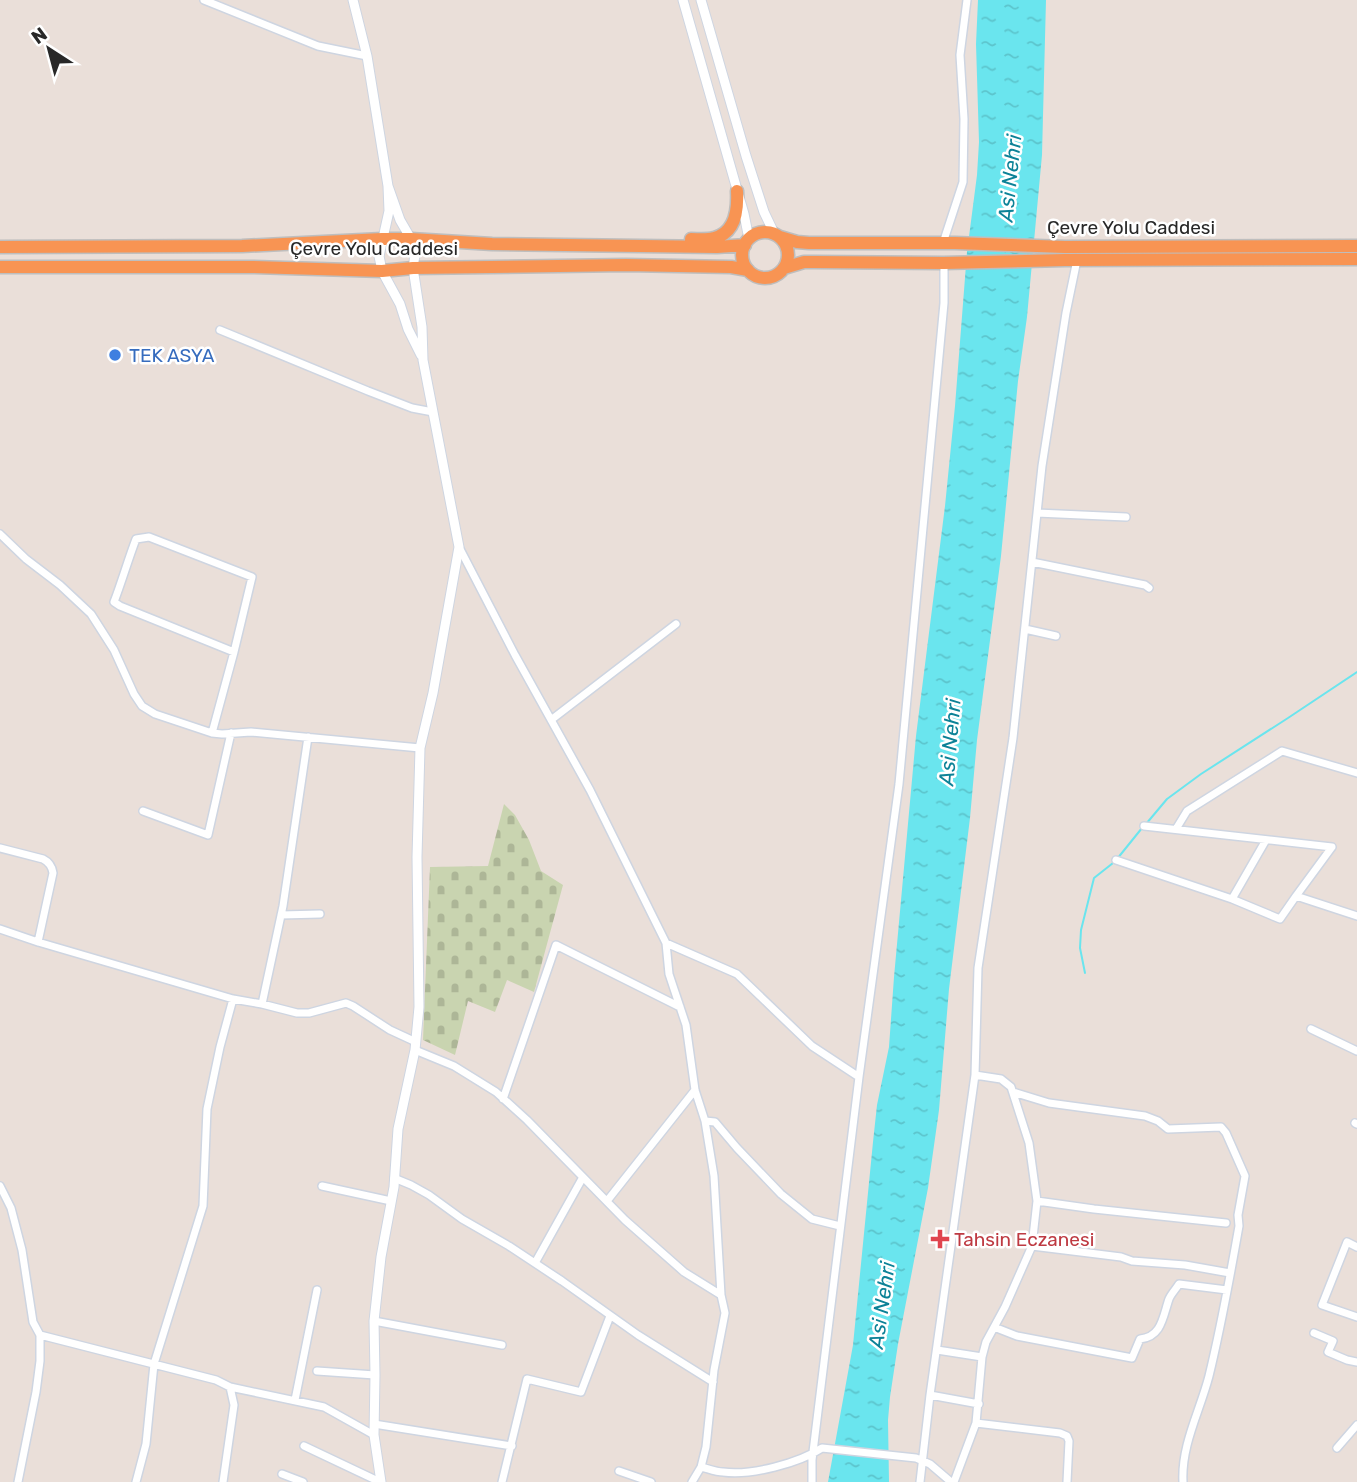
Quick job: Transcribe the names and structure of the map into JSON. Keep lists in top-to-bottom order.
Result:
{
  "streets": {
    "highway": ["Çevre Yolu Caddesi"]
  },
  "water": ["Asi Nehri"],
  "places": {
    "other": ["TEK ASYA"],
    "health": ["Tahsin Eczanesi"]
  },
  "north": "top left"
}
